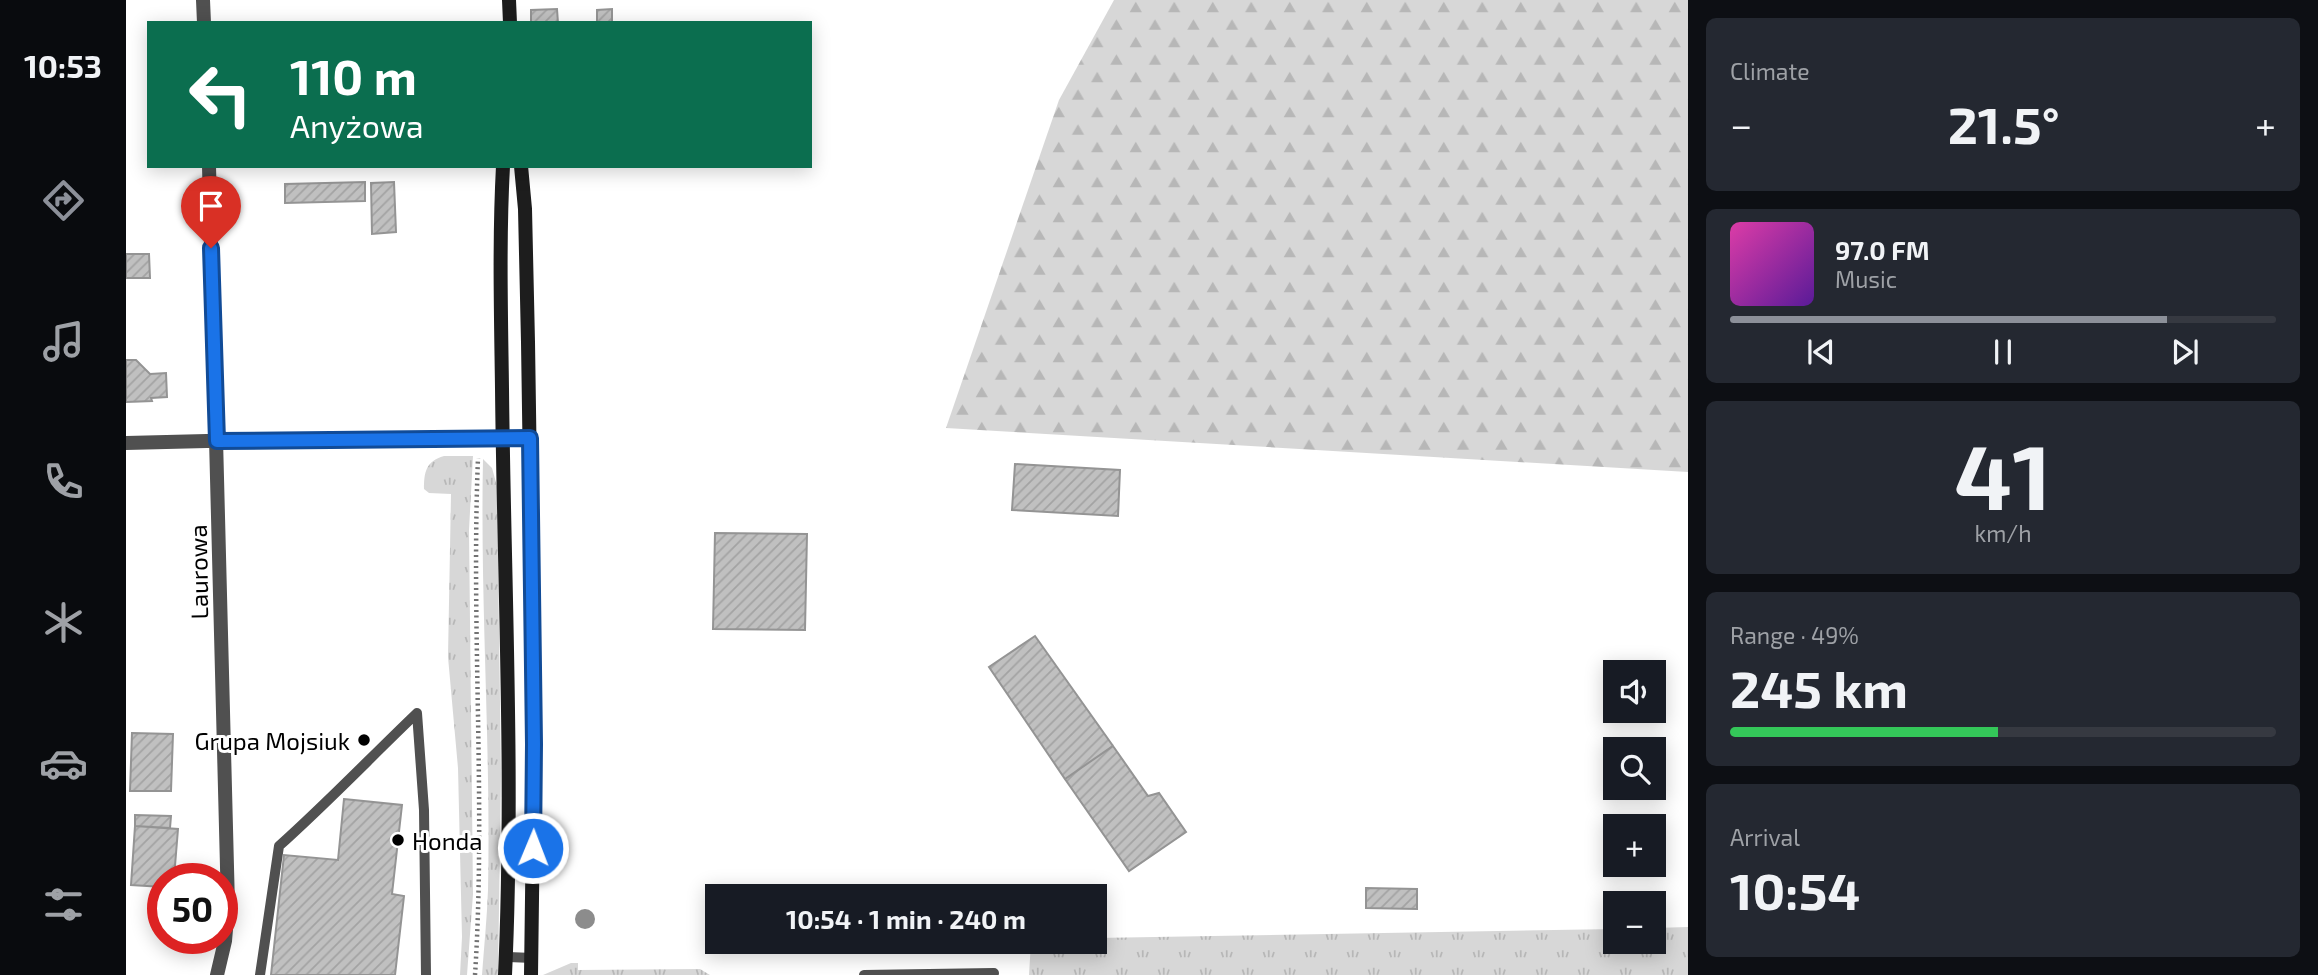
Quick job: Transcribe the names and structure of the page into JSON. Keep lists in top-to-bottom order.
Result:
{
  "streets": {
    "street": ["Laurowa"]
  },
  "places": ["Grupa Mojsiuk", "Honda"],
  "page": {
    "tabs": "10:53",
    "tile": [
      "Climate",
      ["41", "km/h"],
      ["Range · 49%", "245 km"],
      ["Arrival", "10:54"]
    ],
    "turn": ["110 m", "Anyżowa"],
    "heat": ["−", "21.5°", "+"],
    "song": ["97.0 FM", "Music"],
    "map_buttons": ["+", "−"],
    "limit": "50",
    "trip": "10:54 · 1 min · 240 m"
  }
}
